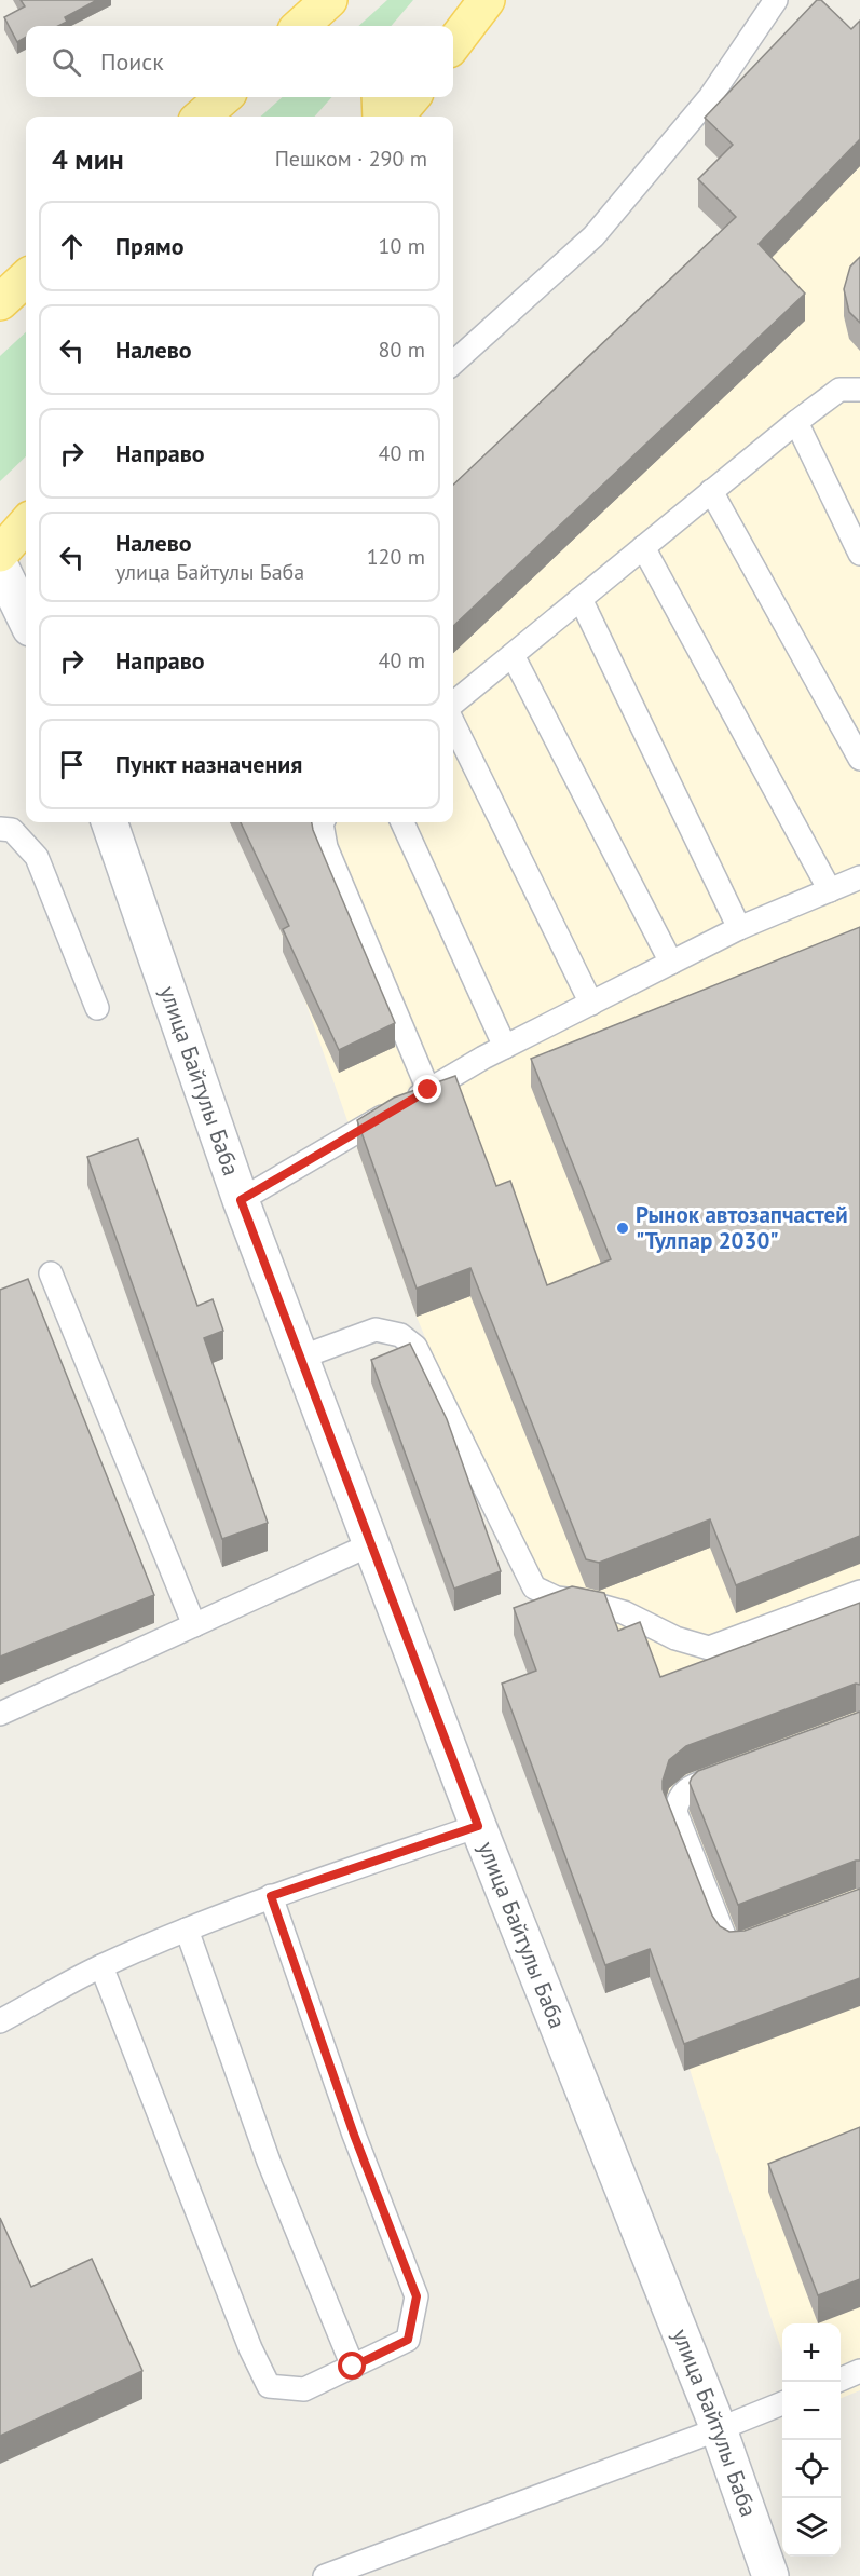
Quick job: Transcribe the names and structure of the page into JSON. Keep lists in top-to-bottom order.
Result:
{
  "streets": {
    "street": ["улица Байтулы Баба"]
  },
  "places": ["Рынок автозапчастей \"Тулпар 2030\""],
  "page": {
    "search": "Поиск",
    "heading": ["4 мин", "Пешком · 290 m"],
    "list": [
      ["Прямо", "10 m"],
      ["Налево", "80 m"],
      ["Направо", "40 m"],
      ["Налево", "улица Байтулы Баба", "120 m"],
      ["Направо", "40 m"],
      "Пункт назначения"
    ],
    "map_buttons": ["+", "−"]
  }
}
